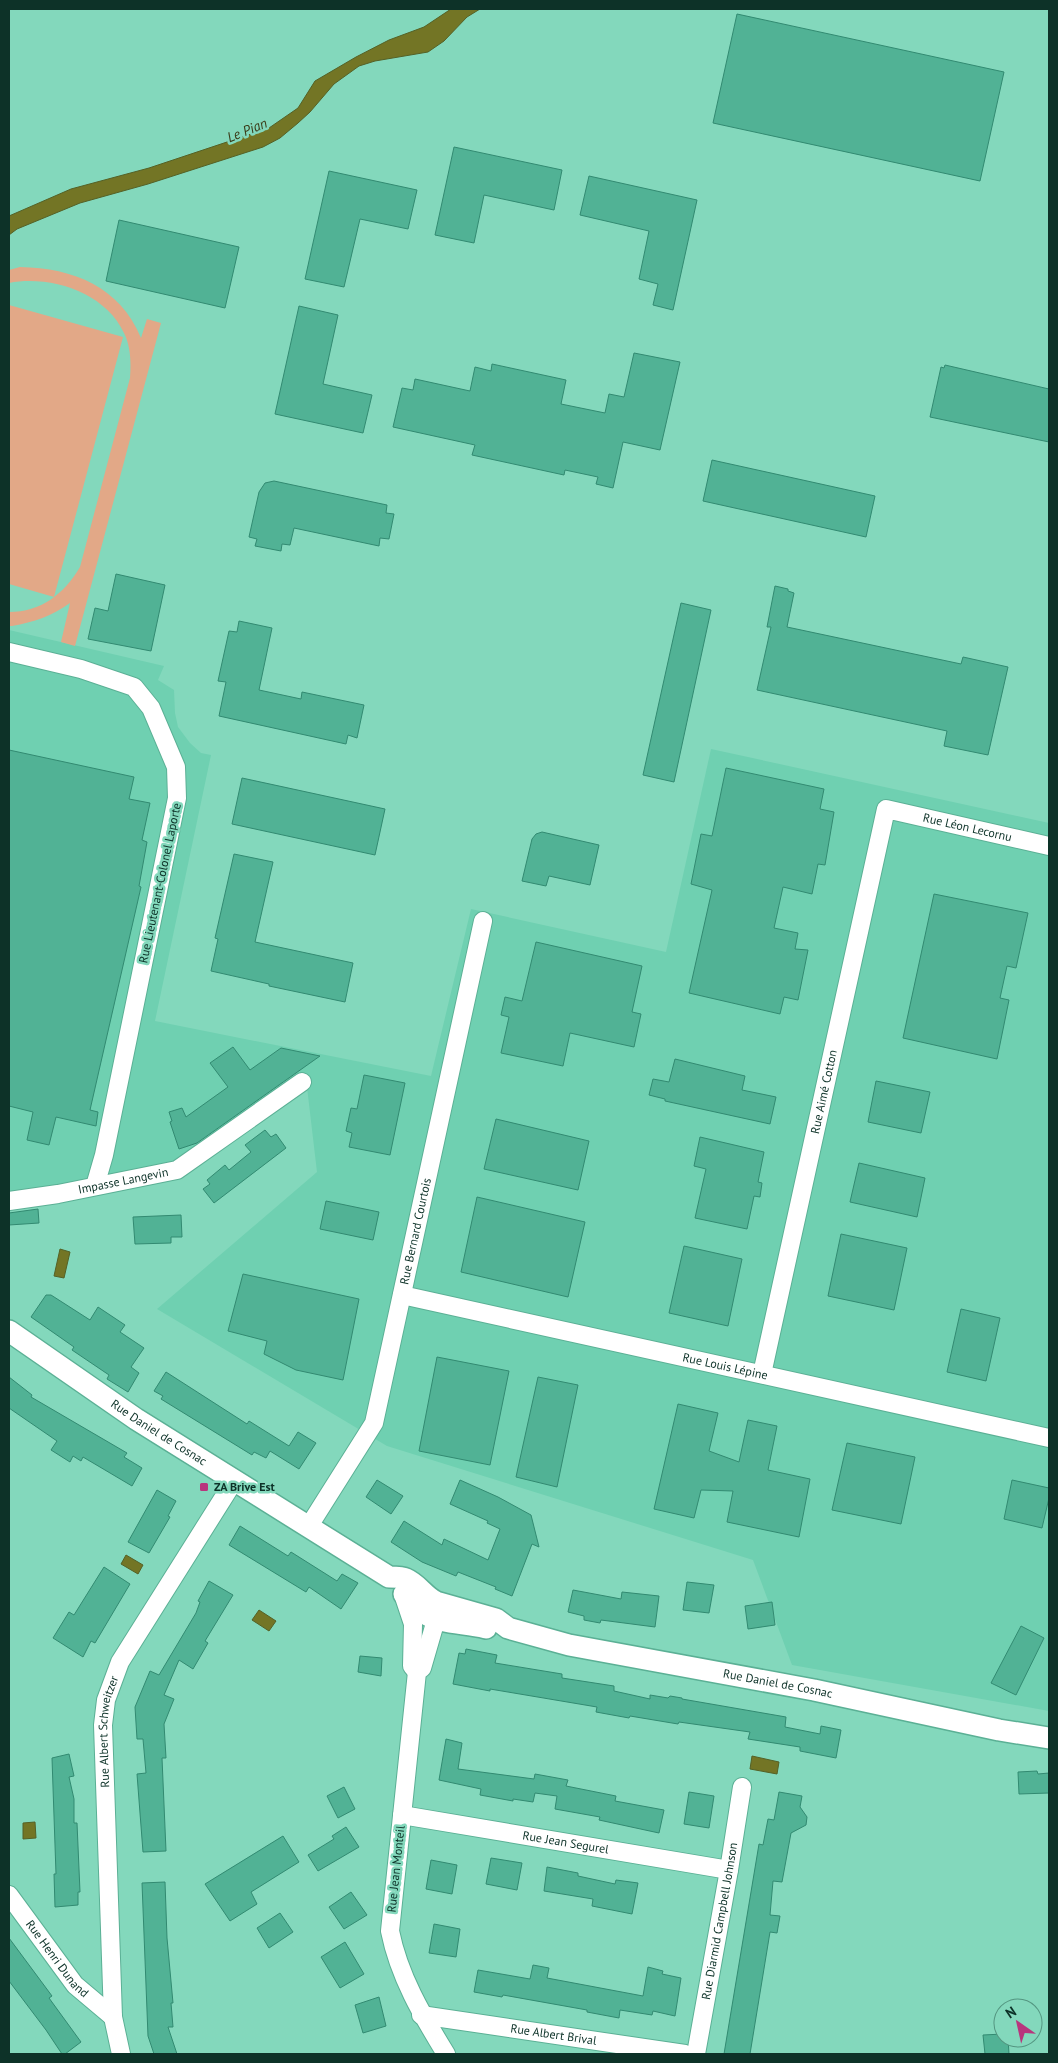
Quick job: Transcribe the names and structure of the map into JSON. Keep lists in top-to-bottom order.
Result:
{
  "streets": {
    "street": [
      "Rue Léon Lecornu",
      "Rue Lieutenant-Colonel Laporte",
      "Rue Aimé Cotton",
      "Impasse Langevin",
      "Rue Bernard Courtois",
      "Rue Louis Lépine",
      "Rue Daniel de Cosnac",
      "Rue Albert Schweitzer",
      "Rue Jean Segurel",
      "Rue Jean Monteil",
      "Rue Diarmid Campbell Johnson",
      "Rue Henri Dunand",
      "Rue Albert Brival"
    ]
  },
  "crossings": [
    ["Rue Léon Lecornu", "Rue Aimé Cotton"],
    ["Rue Lieutenant-Colonel Laporte", "Impasse Langevin"],
    ["Rue Aimé Cotton", "Rue Louis Lépine"],
    ["Rue Bernard Courtois", "Rue Louis Lépine"],
    ["Rue Bernard Courtois", "Rue Daniel de Cosnac"],
    ["Rue Daniel de Cosnac", "Rue Albert Schweitzer"],
    ["Rue Daniel de Cosnac", "Rue Jean Monteil"],
    ["Rue Albert Schweitzer", "Rue Henri Dunand"],
    ["Rue Jean Segurel", "Rue Jean Monteil"],
    ["Rue Jean Segurel", "Rue Diarmid Campbell Johnson"],
    ["Rue Jean Monteil", "Rue Albert Brival"]
  ],
  "water": ["Le Pian"],
  "places": {
    "transit": ["ZA Brive Est"]
  },
  "north": "top left"
}
